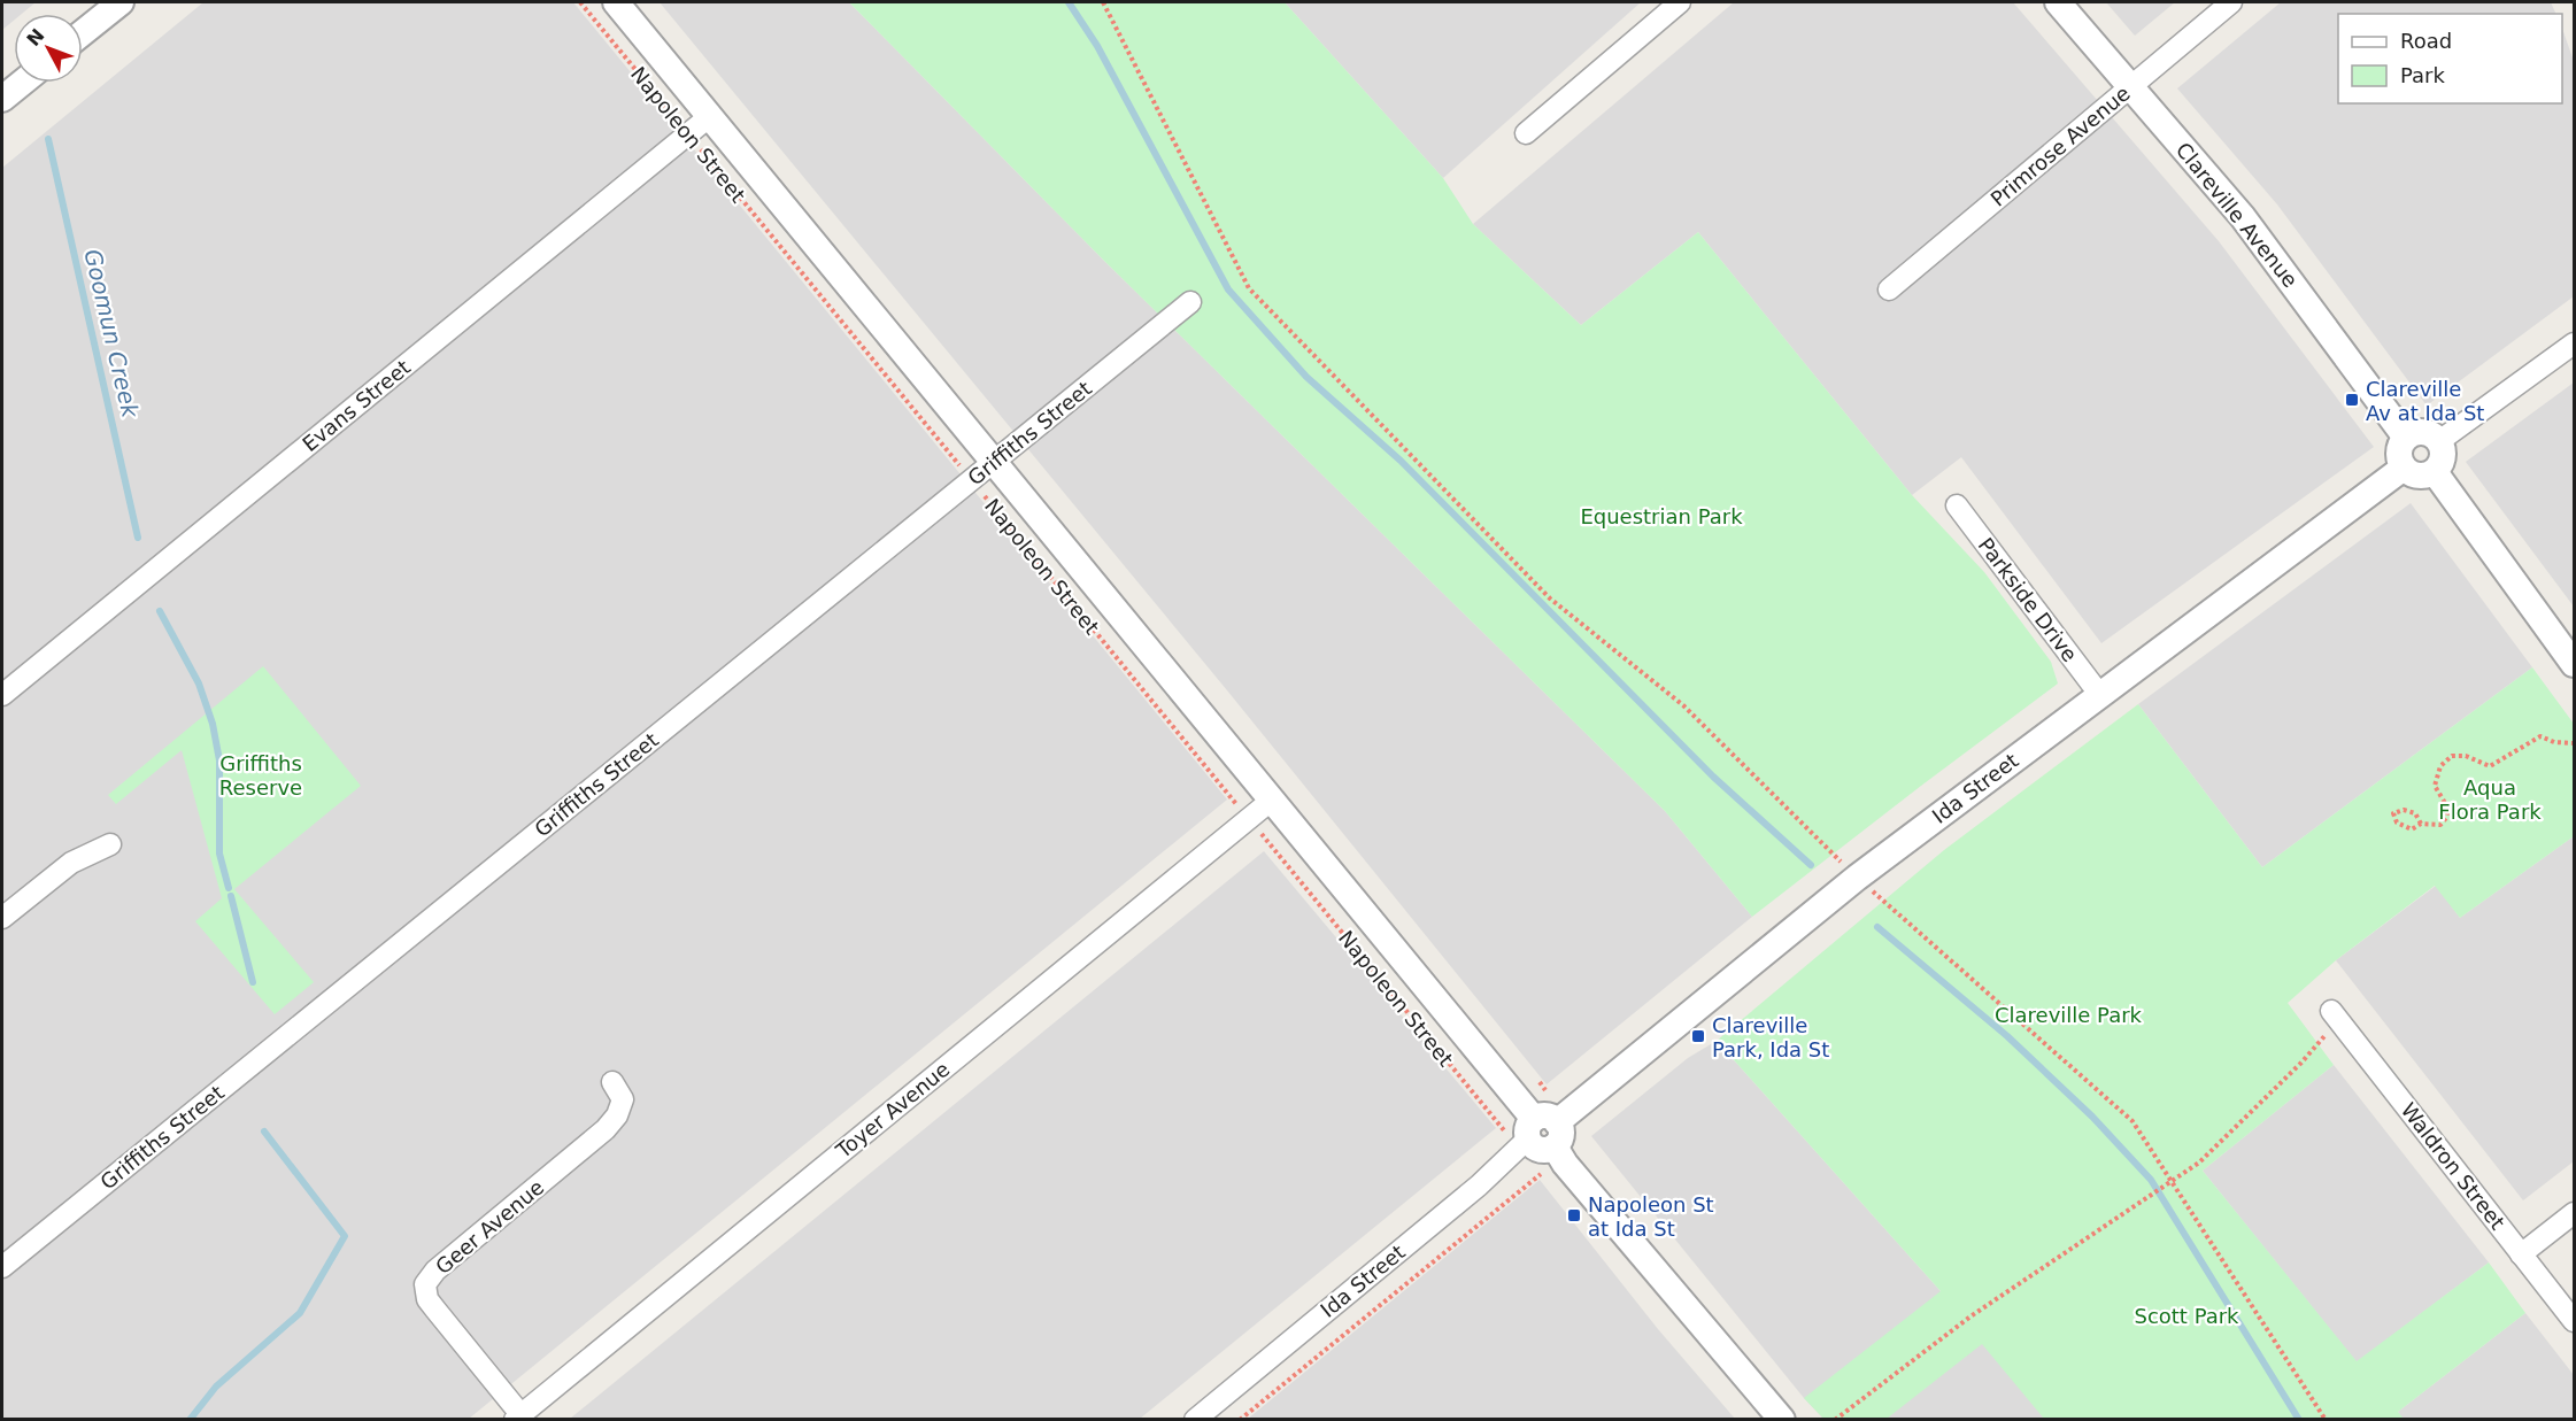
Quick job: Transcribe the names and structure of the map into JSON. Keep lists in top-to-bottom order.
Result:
{
  "streets": {
    "street": [
      "Napoleon Street",
      "Primrose Avenue",
      "Clareville Avenue",
      "Evans Street",
      "Griffiths Street",
      "Parkside Drive",
      "Ida Street",
      "Toyer Avenue",
      "Waldron Street",
      "Geer Avenue"
    ]
  },
  "crossings": [
    ["Napoleon Street", "Evans Street"],
    ["Napoleon Street", "Griffiths Street"],
    ["Napoleon Street", "Ida Street"],
    ["Napoleon Street", "Toyer Avenue"],
    ["Primrose Avenue", "Clareville Avenue"],
    ["Clareville Avenue", "Ida Street"],
    ["Parkside Drive", "Ida Street"],
    ["Toyer Avenue", "Geer Avenue"]
  ],
  "water": ["Goomun Creek"],
  "parks": [
    "Equestrian Park",
    "Griffiths Reserve",
    "Aqua Flora Park",
    "Clareville Park",
    "Scott Park"
  ],
  "places": {
    "transit": ["Clareville Av at Ida St", "Clareville Park, Ida St", "Napoleon St at Ida St"]
  },
  "legend": ["Road", "Park"],
  "north": "top left"
}
